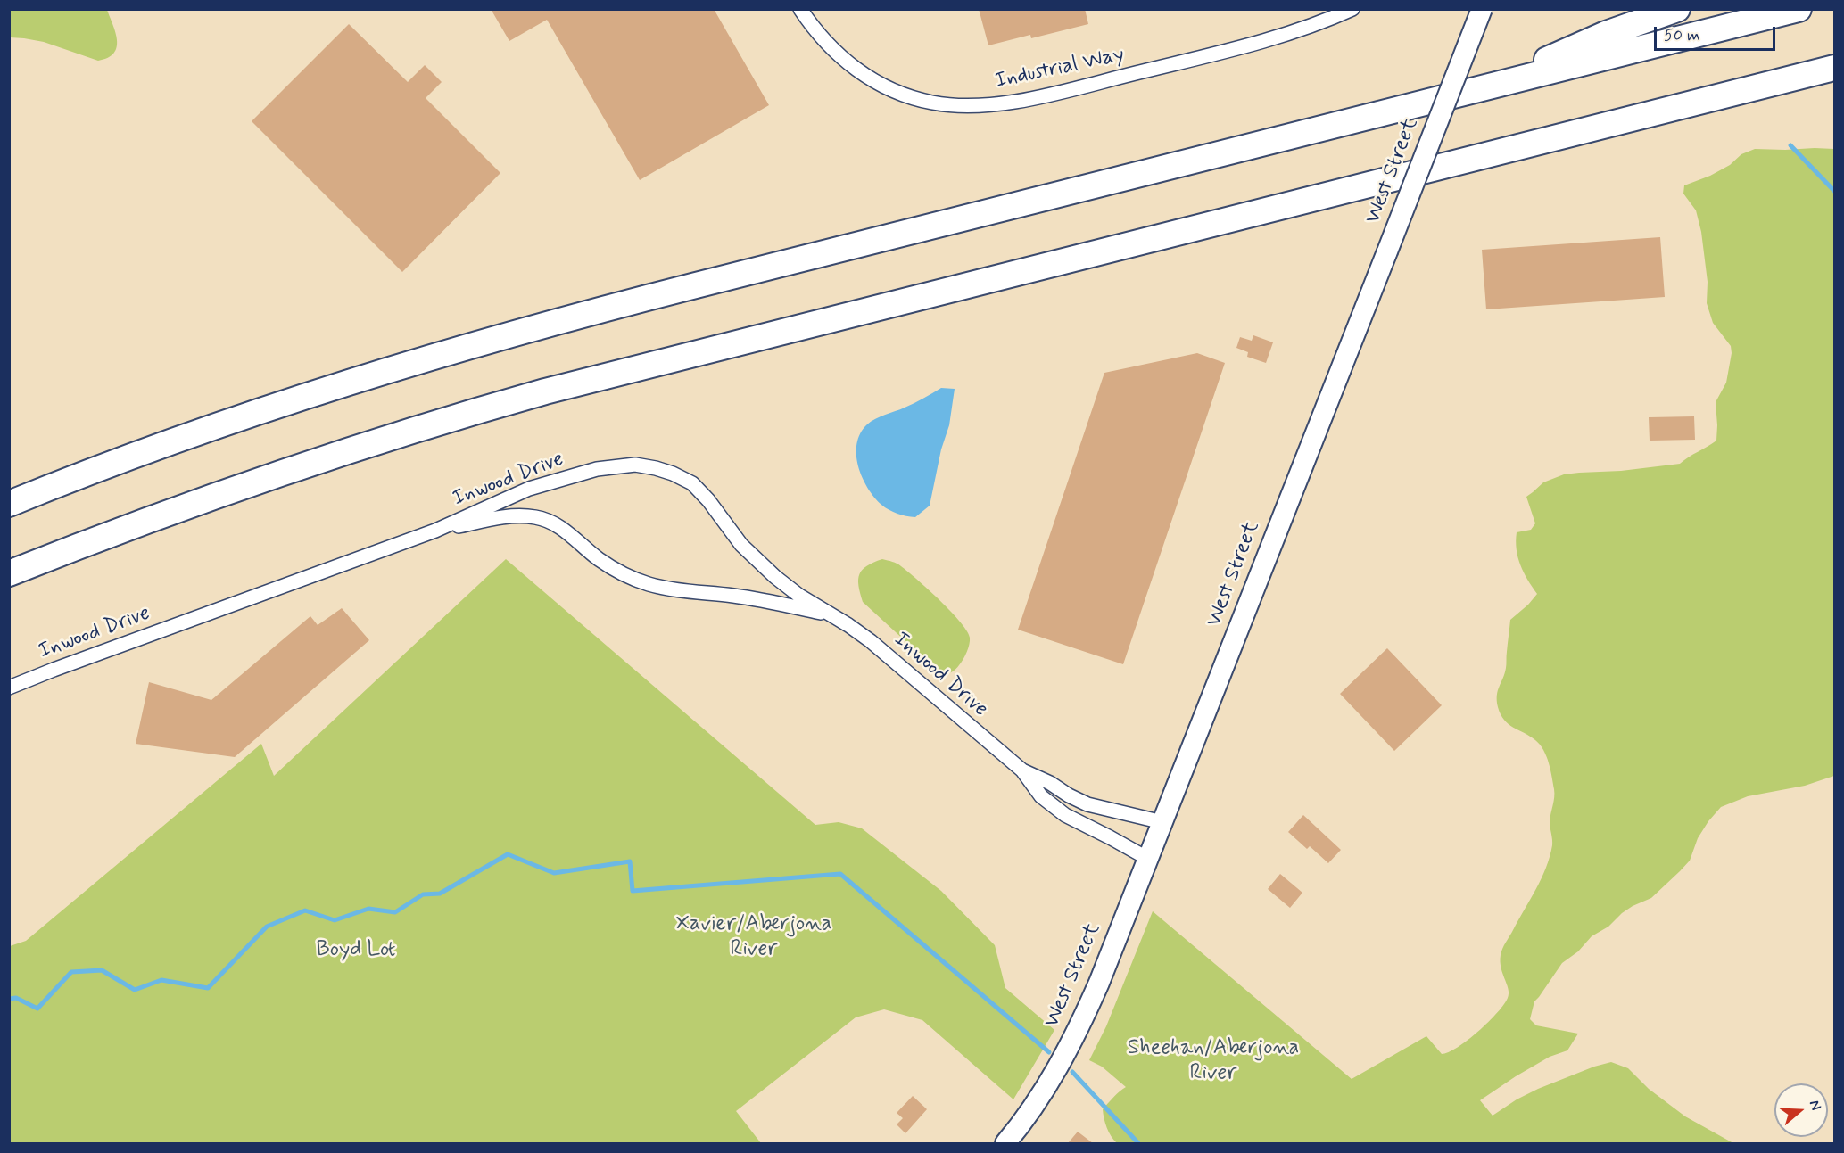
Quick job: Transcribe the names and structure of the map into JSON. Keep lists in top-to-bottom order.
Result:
{
  "streets": {
    "main road": ["West Street"],
    "street": ["Industrial Way", "Inwood Drive"]
  },
  "crossings": [
    ["West Street", "Inwood Drive"]
  ],
  "parks": ["Xavier/Aberjona River", "Boyd Lot", "Sheehan/Aberjona River"],
  "scale_bar": "50 m",
  "north": "right"
}
